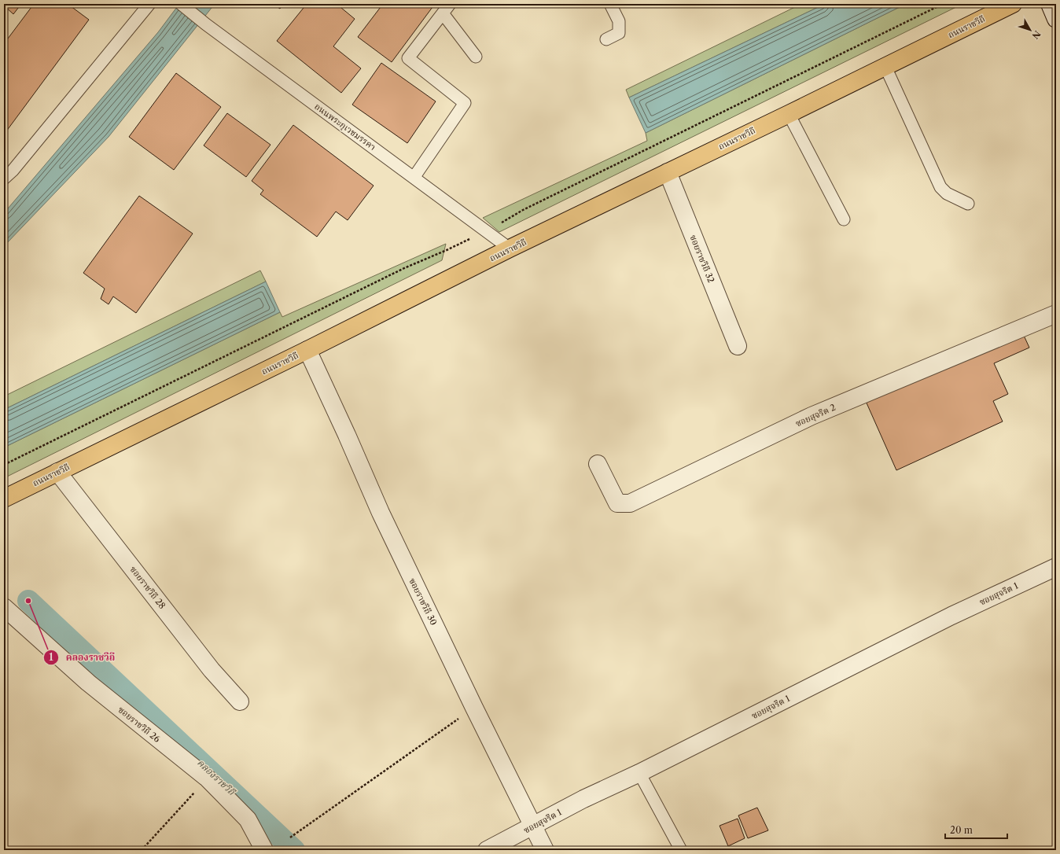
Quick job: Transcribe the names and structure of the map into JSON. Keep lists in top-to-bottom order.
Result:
{
  "streets": {
    "main road": ["ถนนราชวิถี"],
    "street": [
      "ซอยราชวิถี 32",
      "ซอยสุจริต 2",
      "ซอยราชวิถี 28",
      "ซอยสุจริต 1",
      "ซอยราชวิถี 30",
      "ซอยราชวิถี 26"
    ],
    "lane": ["ถนนพระกุเวชมรรคา"]
  },
  "crossings": [
    ["ถนนราชวิถี", "ถนนพระกุเวชมรรคา"],
    ["ถนนราชวิถี", "ซอยราชวิถี 32"],
    ["ถนนราชวิถี", "ซอยราชวิถี 28"],
    ["ถนนราชวิถี", "ซอยราชวิถี 30"],
    ["ซอยสุจริต 1", "ซอยราชวิถี 30"]
  ],
  "water": ["คลองราชวิถี"],
  "places": ["คลองราชวิถี"],
  "scale_bar": "20 m",
  "north": "bottom right"
}
